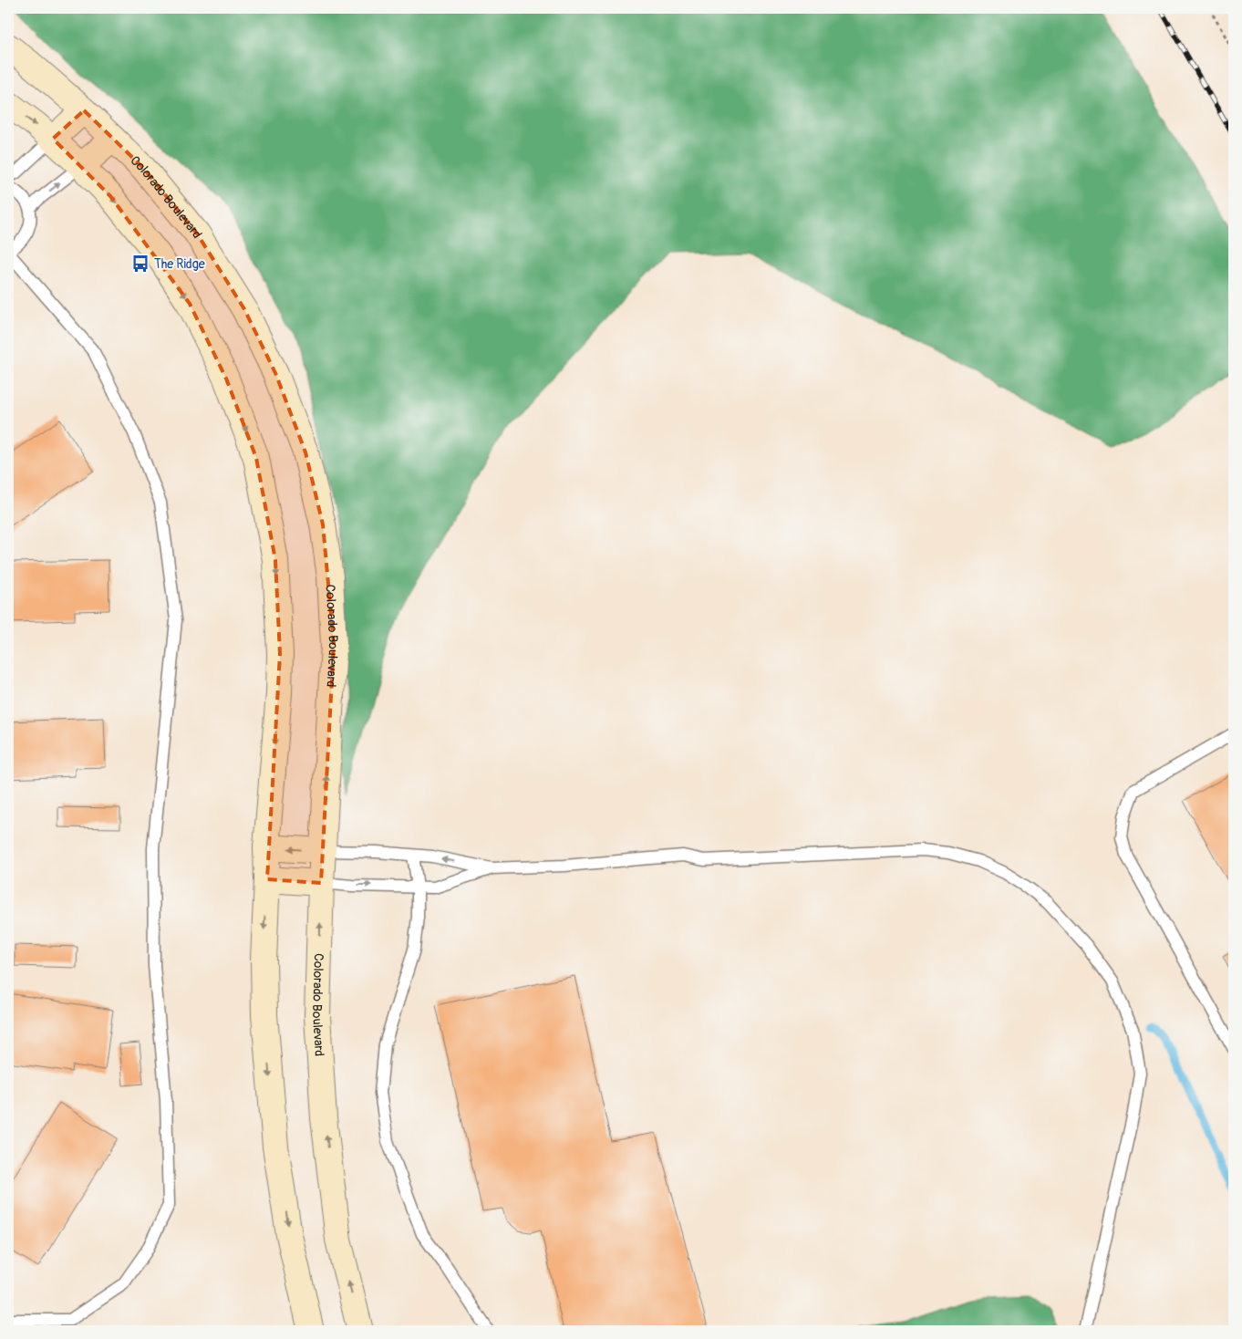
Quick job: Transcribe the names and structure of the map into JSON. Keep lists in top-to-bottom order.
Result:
{
  "streets": {
    "street": ["Colorado Boulevard"]
  },
  "places": {
    "bus stop": ["The Ridge"]
  }
}
